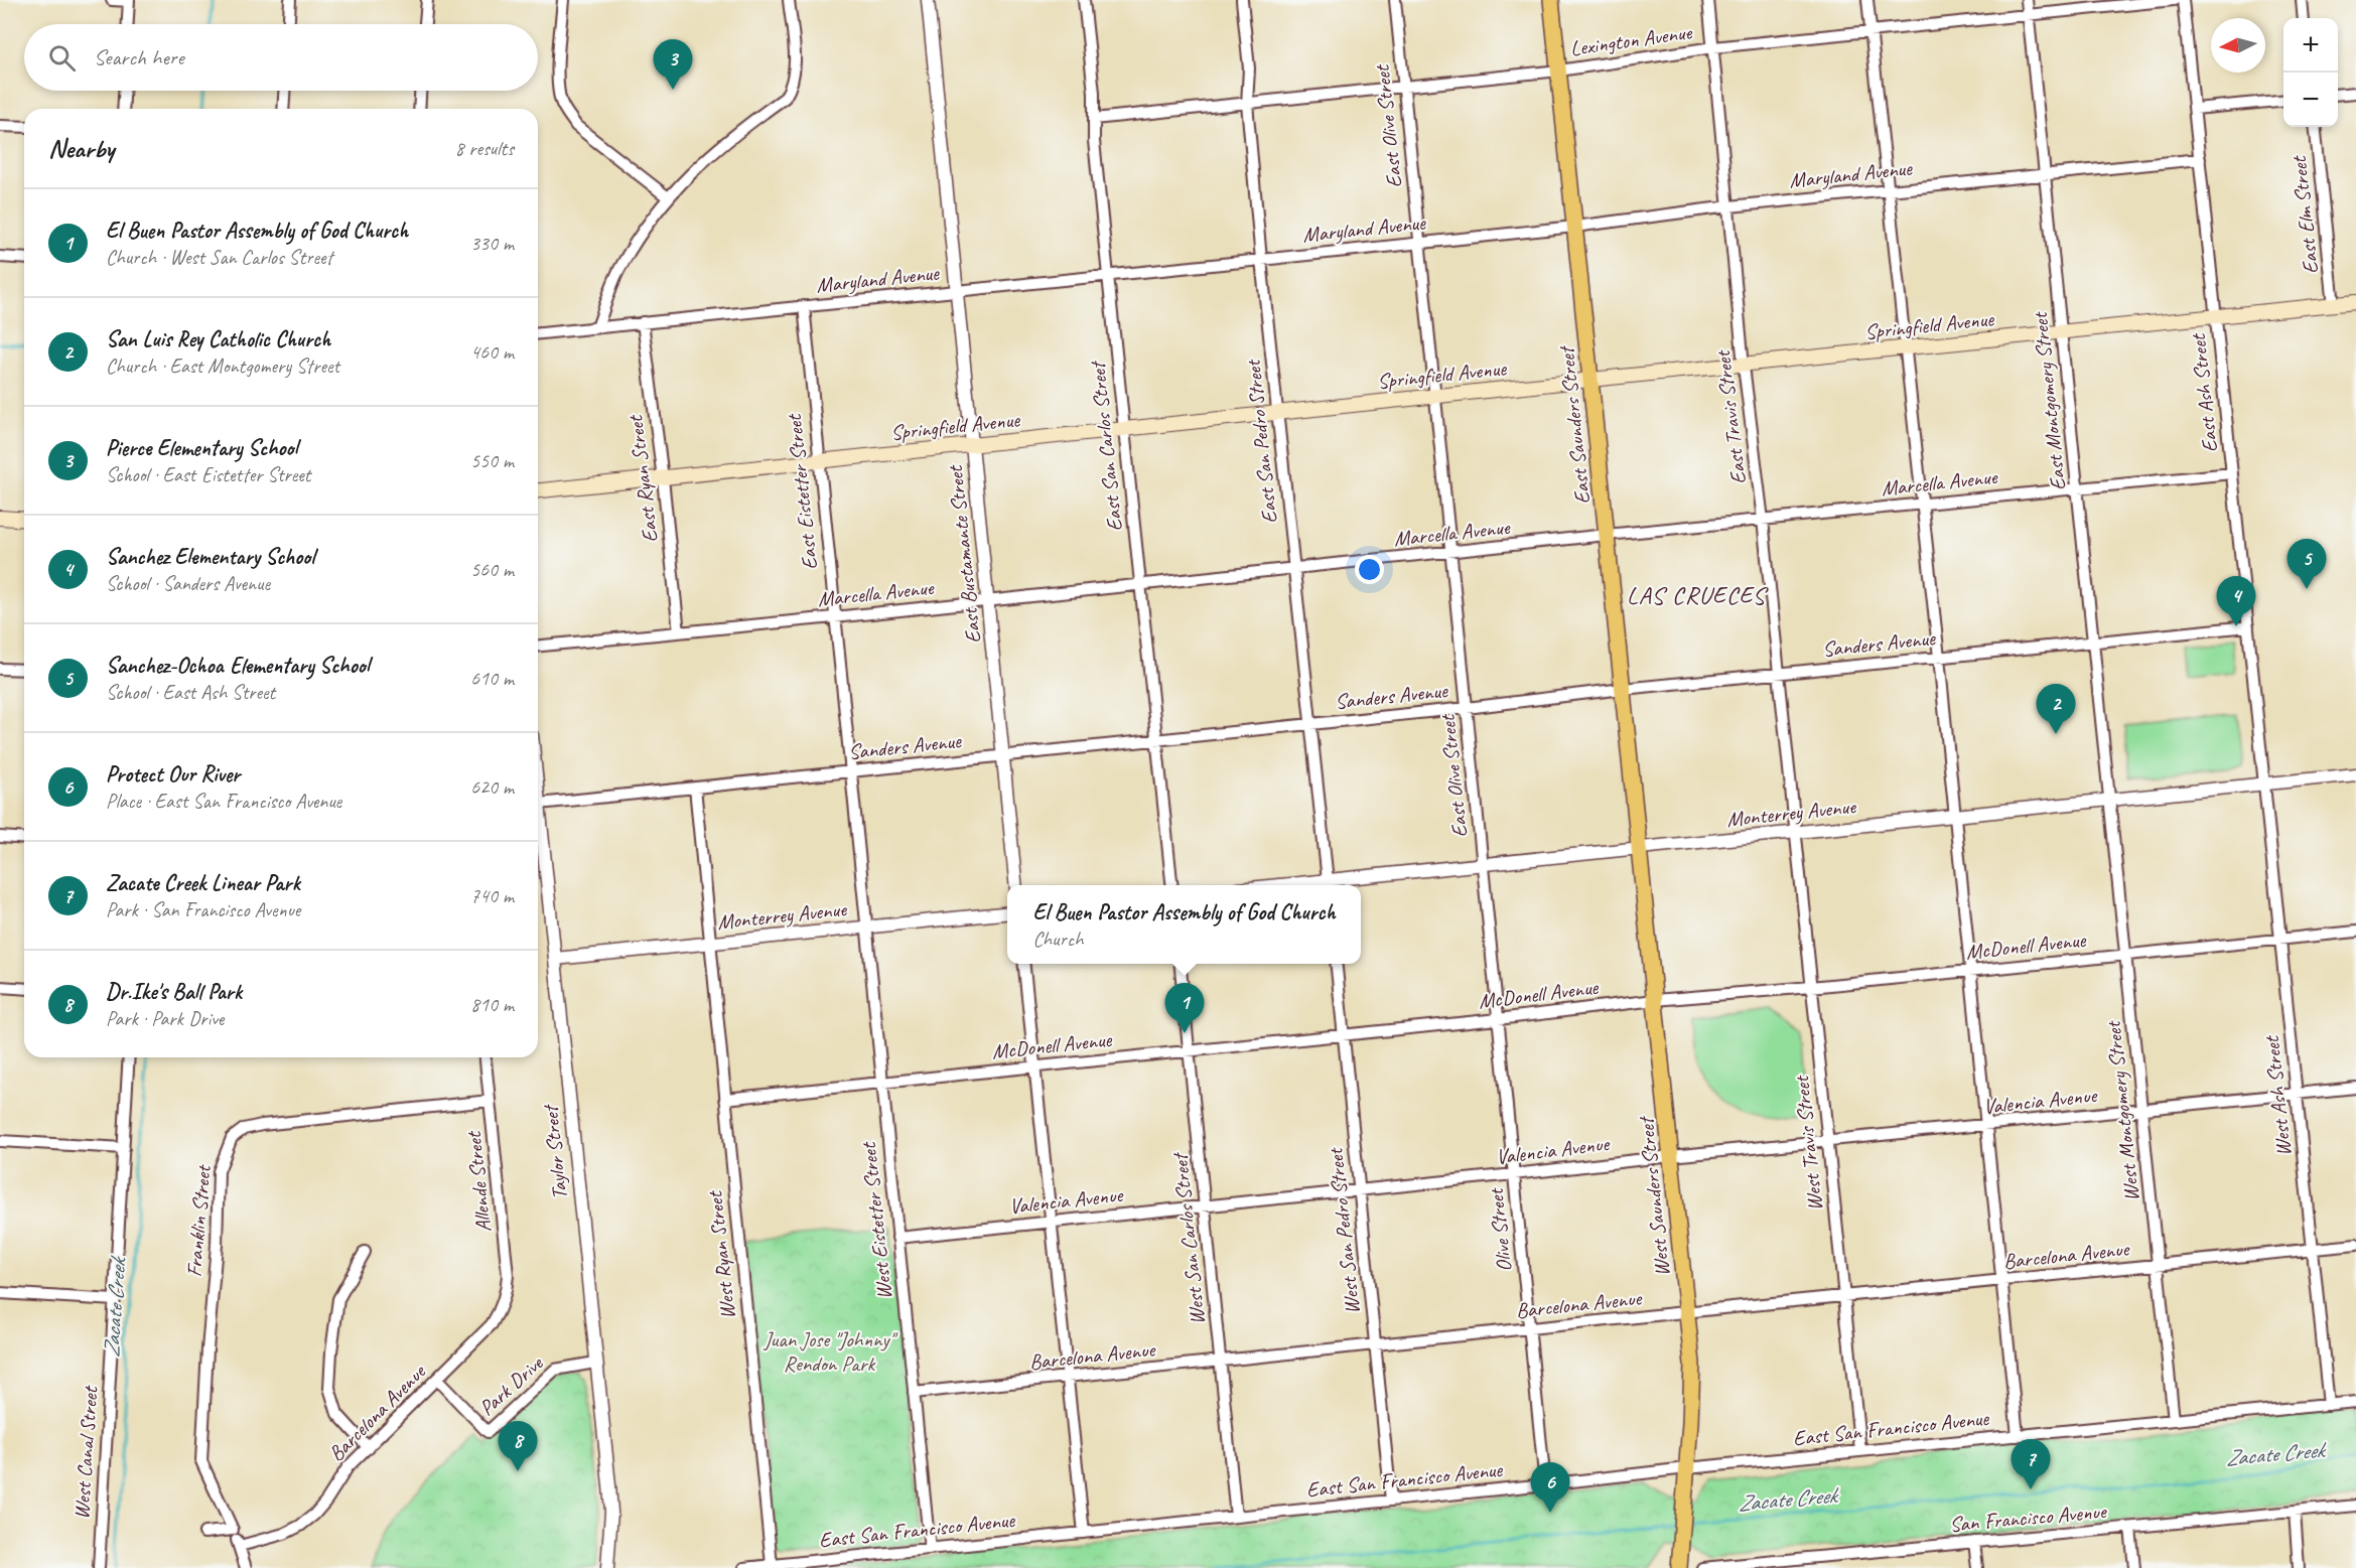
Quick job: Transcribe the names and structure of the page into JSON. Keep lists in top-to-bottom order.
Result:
{
  "streets": {
    "main road": ["Springfield Avenue", "East Saunders Street", "West Saunders Street"],
    "street": [
      "Lexington Avenue",
      "East Olive Street",
      "Maryland Avenue",
      "East Elm Street",
      "East Ash Street",
      "East Montgomery Street",
      "East Travis Street",
      "East San Pedro Street",
      "East San Carlos Street",
      "East Ryan Street",
      "Marcella Avenue",
      "East Eistetter Street",
      "East Bustamante Street",
      "Sanders Avenue",
      "Monterrey Avenue",
      "McDonell Avenue",
      "West Ash Street",
      "Valencia Avenue",
      "West Montgomery Street",
      "West Travis Street",
      "Taylor Street",
      "Allende Street",
      "Franklin Street",
      "West Eistetter Street",
      "Olive Street",
      "West San Pedro Street",
      "West San Carlos Street",
      "Barcelona Avenue",
      "West Ryan Street",
      "Park Drive",
      "East San Francisco Avenue",
      "West Canal Street",
      "San Francisco Avenue"
    ]
  },
  "crossings": [
    ["Lexington Avenue", "East Olive Street"],
    ["Lexington Avenue", "East Montgomery Street"],
    ["Lexington Avenue", "East Travis Street"],
    ["Lexington Avenue", "East Saunders Street"],
    ["Lexington Avenue", "East San Pedro Street"],
    ["Lexington Avenue", "East San Carlos Street"],
    ["East Olive Street", "Maryland Avenue"],
    ["East Olive Street", "Springfield Avenue"],
    ["East Olive Street", "Marcella Avenue"],
    ["East Olive Street", "Sanders Avenue"],
    ["East Olive Street", "Monterrey Avenue"],
    ["East Olive Street", "Olive Street"],
    ["Maryland Avenue", "East Ash Street"],
    ["Maryland Avenue", "East Montgomery Street"],
    ["Maryland Avenue", "East Travis Street"],
    ["Maryland Avenue", "East Saunders Street"],
    ["Maryland Avenue", "East San Pedro Street"],
    ["Maryland Avenue", "East San Carlos Street"],
    ["Maryland Avenue", "East Ryan Street"],
    ["Maryland Avenue", "East Eistetter Street"],
    ["Maryland Avenue", "East Bustamante Street"],
    ["East Elm Street", "Springfield Avenue"],
    ["Springfield Avenue", "East Ash Street"],
    ["Springfield Avenue", "East Montgomery Street"],
    ["Springfield Avenue", "East Travis Street"],
    ["Springfield Avenue", "East Saunders Street"],
    ["Springfield Avenue", "East San Pedro Street"],
    ["Springfield Avenue", "East San Carlos Street"],
    ["Springfield Avenue", "East Ryan Street"],
    ["Springfield Avenue", "East Eistetter Street"],
    ["Springfield Avenue", "East Bustamante Street"],
    ["East Ash Street", "Marcella Avenue"],
    ["East Ash Street", "Sanders Avenue"],
    ["East Ash Street", "Monterrey Avenue"],
    ["East Ash Street", "West Ash Street"],
    ["East Montgomery Street", "Marcella Avenue"],
    ["East Montgomery Street", "Sanders Avenue"],
    ["East Montgomery Street", "Monterrey Avenue"],
    ["East Montgomery Street", "West Montgomery Street"],
    ["East Travis Street", "Marcella Avenue"],
    ["East Travis Street", "Sanders Avenue"],
    ["East Travis Street", "Monterrey Avenue"],
    ["East Travis Street", "West Travis Street"],
    ["East Saunders Street", "Marcella Avenue"],
    ["East Saunders Street", "Sanders Avenue"],
    ["East Saunders Street", "Monterrey Avenue"],
    ["East Saunders Street", "West Saunders Street"],
    ["East San Pedro Street", "Marcella Avenue"],
    ["East San Pedro Street", "Sanders Avenue"],
    ["East San Pedro Street", "Monterrey Avenue"],
    ["East San Carlos Street", "Marcella Avenue"],
    ["East San Carlos Street", "Sanders Avenue"],
    ["East Ryan Street", "Marcella Avenue"],
    ["Marcella Avenue", "East Eistetter Street"],
    ["Marcella Avenue", "East Bustamante Street"],
    ["East Eistetter Street", "Sanders Avenue"],
    ["East Eistetter Street", "Monterrey Avenue"],
    ["East Eistetter Street", "West Eistetter Street"],
    ["East Bustamante Street", "Sanders Avenue"],
    ["Sanders Avenue", "Taylor Street"],
    ["Monterrey Avenue", "West Ash Street"],
    ["Monterrey Avenue", "West Montgomery Street"],
    ["Monterrey Avenue", "West Travis Street"],
    ["Monterrey Avenue", "Taylor Street"],
    ["Monterrey Avenue", "West Saunders Street"],
    ["Monterrey Avenue", "West Eistetter Street"],
    ["Monterrey Avenue", "Olive Street"],
    ["Monterrey Avenue", "West Ryan Street"],
    ["McDonell Avenue", "West Ash Street"],
    ["McDonell Avenue", "West Montgomery Street"],
    ["McDonell Avenue", "West Travis Street"],
    ["McDonell Avenue", "West Saunders Street"],
    ["McDonell Avenue", "West Eistetter Street"],
    ["McDonell Avenue", "Olive Street"],
    ["McDonell Avenue", "West San Pedro Street"],
    ["McDonell Avenue", "West San Carlos Street"],
    ["McDonell Avenue", "West Ryan Street"],
    ["West Ash Street", "Valencia Avenue"],
    ["West Ash Street", "Barcelona Avenue"],
    ["West Ash Street", "East San Francisco Avenue"],
    ["Valencia Avenue", "West Montgomery Street"],
    ["Valencia Avenue", "West Travis Street"],
    ["Valencia Avenue", "West Saunders Street"],
    ["Valencia Avenue", "West Eistetter Street"],
    ["Valencia Avenue", "Olive Street"],
    ["Valencia Avenue", "West San Pedro Street"],
    ["Valencia Avenue", "West San Carlos Street"],
    ["West Montgomery Street", "Barcelona Avenue"],
    ["West Montgomery Street", "East San Francisco Avenue"],
    ["West Travis Street", "Barcelona Avenue"],
    ["West Travis Street", "East San Francisco Avenue"],
    ["Taylor Street", "Park Drive"],
    ["Allende Street", "Franklin Street"],
    ["Allende Street", "Barcelona Avenue"],
    ["West Saunders Street", "Barcelona Avenue"],
    ["West Saunders Street", "East San Francisco Avenue"],
    ["Franklin Street", "Barcelona Avenue"],
    ["West Eistetter Street", "Barcelona Avenue"],
    ["West Eistetter Street", "East San Francisco Avenue"],
    ["Olive Street", "Barcelona Avenue"],
    ["Olive Street", "East San Francisco Avenue"],
    ["West San Pedro Street", "Barcelona Avenue"],
    ["West San Pedro Street", "East San Francisco Avenue"],
    ["West San Carlos Street", "Barcelona Avenue"],
    ["West San Carlos Street", "East San Francisco Avenue"],
    ["Barcelona Avenue", "Park Drive"],
    ["West Ryan Street", "East San Francisco Avenue"]
  ],
  "districts": ["LAS CRUECES"],
  "water": ["Zacate Creek"],
  "parks": ["Juan Jose \"Johnny\" Rendon Park"],
  "north": "left",
  "page": {
    "map_buttons": ["+", "−"],
    "search": "Search here",
    "pins": [
      "3",
      "5",
      "4",
      "2",
      "1",
      "8",
      "7",
      "6"
    ],
    "heading": ["Nearby", "8 results"],
    "list": [
      {
        "mark": "1",
        "name": "El Buen Pastor Assembly of God Church",
        "note": "Church · West San Carlos Street",
        "value": "330 m"
      },
      {
        "mark": "2",
        "name": "San Luis Rey Catholic Church",
        "note": "Church · East Montgomery Street",
        "value": "460 m"
      },
      {
        "mark": "3",
        "name": "Pierce Elementary School",
        "note": "School · East Eistetter Street",
        "value": "550 m"
      },
      {
        "mark": "4",
        "name": "Sanchez Elementary School",
        "note": "School · Sanders Avenue",
        "value": "560 m"
      },
      {
        "mark": "5",
        "name": "Sanchez-Ochoa Elementary School",
        "note": "School · East Ash Street",
        "value": "610 m"
      },
      {
        "mark": "6",
        "name": "Protect Our River",
        "note": "Place · East San Francisco Avenue",
        "value": "620 m"
      },
      {
        "mark": "7",
        "name": "Zacate Creek Linear Park",
        "note": "Park · San Francisco Avenue",
        "value": "740 m"
      },
      {
        "mark": "8",
        "name": "Dr.Ike's Ball Park",
        "note": "Park · Park Drive",
        "value": "810 m"
      }
    ],
    "popup": ["El Buen Pastor Assembly of God Church", "Church"]
  }
}
